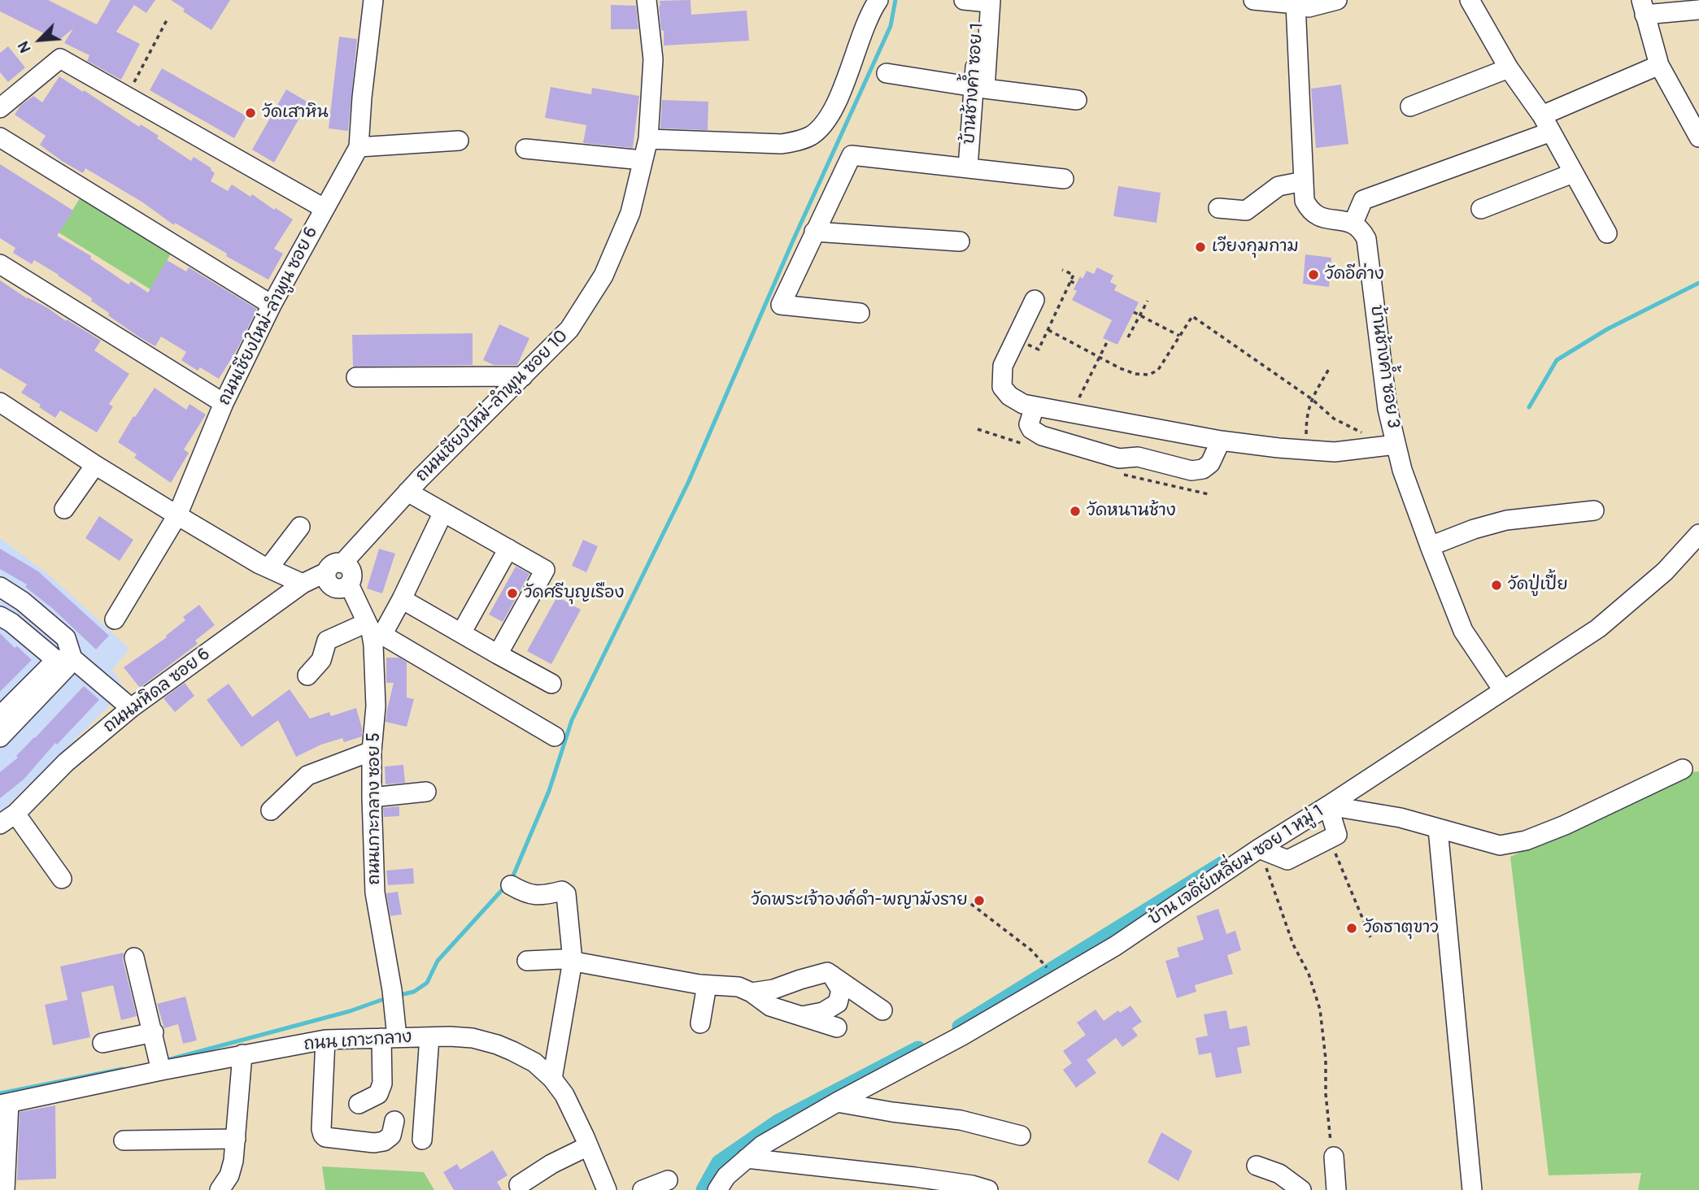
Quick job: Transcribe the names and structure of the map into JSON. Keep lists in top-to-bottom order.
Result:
{
  "streets": {
    "street": [
      "บ้านช้างค้ำ ซอย 1",
      "ถนนเชียงใหม่-ลำพูน ซอย 6",
      "บ้านช้างค้ำ ซอย 3",
      "ถนนเชียงใหม่-ลำพูน ซอย 10",
      "ถนนมหิดล ซอย 6",
      "ถนนเกาะกลาง ซอย 5",
      "บ้าน เจดีย์เหลี่ยม ซอย 1 หมู่ 1",
      "ถนน เกาะกลาง"
    ]
  },
  "crossings": [
    ["บ้านช้างค้ำ ซอย 3", "บ้าน เจดีย์เหลี่ยม ซอย 1 หมู่ 1"],
    ["ถนนเชียงใหม่-ลำพูน ซอย 10", "ถนนมหิดล ซอย 6"],
    ["ถนนเชียงใหม่-ลำพูน ซอย 10", "ถนนเกาะกลาง ซอย 5"],
    ["ถนนมหิดล ซอย 6", "ถนนเกาะกลาง ซอย 5"],
    ["ถนนเกาะกลาง ซอย 5", "ถนน เกาะกลาง"]
  ],
  "places": [
    "วัดเสาหิน",
    "เวียงกุมกาม",
    "วัดอีค่าง",
    "วัดหนานช้าง",
    "วัดปู่เปี้ย",
    "วัดศรีบุญเรือง",
    "วัดพระเจ้าองค์ดำ-พญามังราย",
    "วัดธาตุขาว"
  ],
  "north": "bottom left"
}
